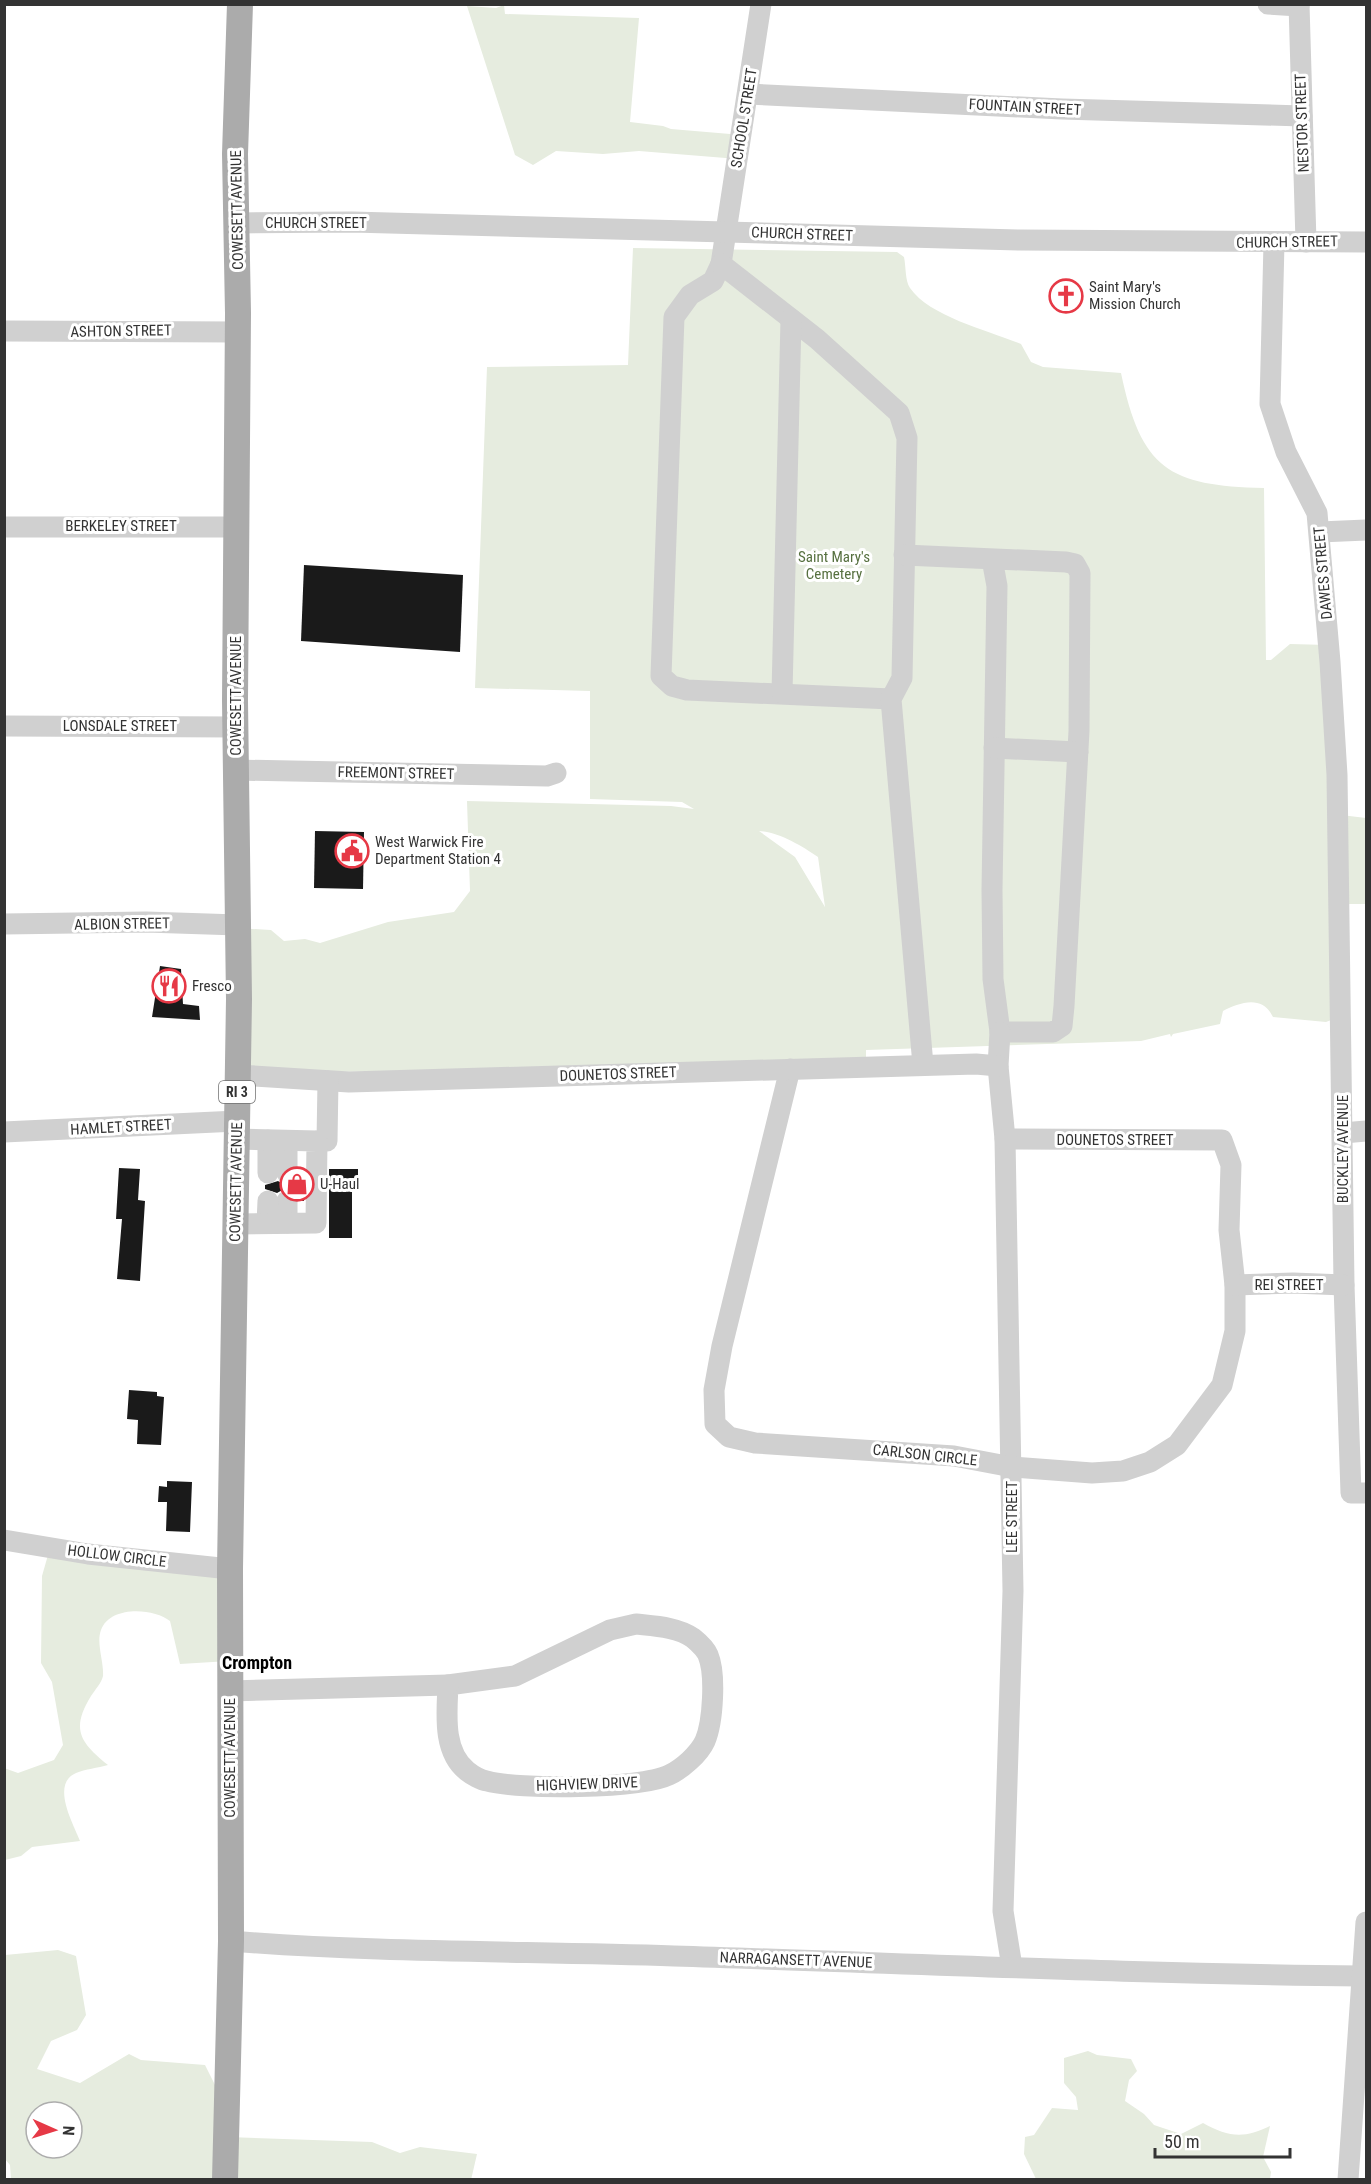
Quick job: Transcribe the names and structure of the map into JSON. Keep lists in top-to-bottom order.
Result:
{
  "streets": {
    "main road": ["COWESETT AVENUE", "RI 3"],
    "street": [
      "FOUNTAIN STREET",
      "SCHOOL STREET",
      "NESTOR STREET",
      "CHURCH STREET",
      "ASHTON STREET",
      "BERKELEY STREET",
      "DAWES STREET",
      "LONSDALE STREET",
      "FREEMONT STREET",
      "ALBION STREET",
      "DOUNETOS STREET",
      "HAMLET STREET",
      "BUCKLEY AVENUE",
      "REI STREET",
      "CARLSON CIRCLE",
      "LEE STREET",
      "HOLLOW CIRCLE",
      "HIGHVIEW DRIVE",
      "NARRAGANSETT AVENUE"
    ]
  },
  "crossings": [
    ["FOUNTAIN STREET", "SCHOOL STREET"],
    ["FOUNTAIN STREET", "NESTOR STREET"],
    ["SCHOOL STREET", "CHURCH STREET"],
    ["NESTOR STREET", "CHURCH STREET"],
    ["COWESETT AVENUE", "CHURCH STREET"],
    ["COWESETT AVENUE", "ASHTON STREET"],
    ["COWESETT AVENUE", "BERKELEY STREET"],
    ["COWESETT AVENUE", "LONSDALE STREET"],
    ["COWESETT AVENUE", "FREEMONT STREET"],
    ["COWESETT AVENUE", "ALBION STREET"],
    ["COWESETT AVENUE", "DOUNETOS STREET"],
    ["COWESETT AVENUE", "HAMLET STREET"],
    ["COWESETT AVENUE", "HOLLOW CIRCLE"],
    ["COWESETT AVENUE", "HIGHVIEW DRIVE"],
    ["COWESETT AVENUE", "NARRAGANSETT AVENUE"],
    ["CHURCH STREET", "DAWES STREET"],
    ["DAWES STREET", "BUCKLEY AVENUE"],
    ["DOUNETOS STREET", "CARLSON CIRCLE"],
    ["DOUNETOS STREET", "LEE STREET"],
    ["BUCKLEY AVENUE", "REI STREET"],
    ["REI STREET", "CARLSON CIRCLE"],
    ["CARLSON CIRCLE", "LEE STREET"],
    ["LEE STREET", "NARRAGANSETT AVENUE"]
  ],
  "districts": ["Crompton"],
  "parks": ["Saint Mary's Cemetery"],
  "places": {
    "church": ["Saint Mary's Mission Church"],
    "public building": ["West Warwick Fire Department Station 4"],
    "restaurant": ["Fresco"],
    "shop": ["U-Haul"]
  },
  "scale_bar": "50 m",
  "north": "right"
}
